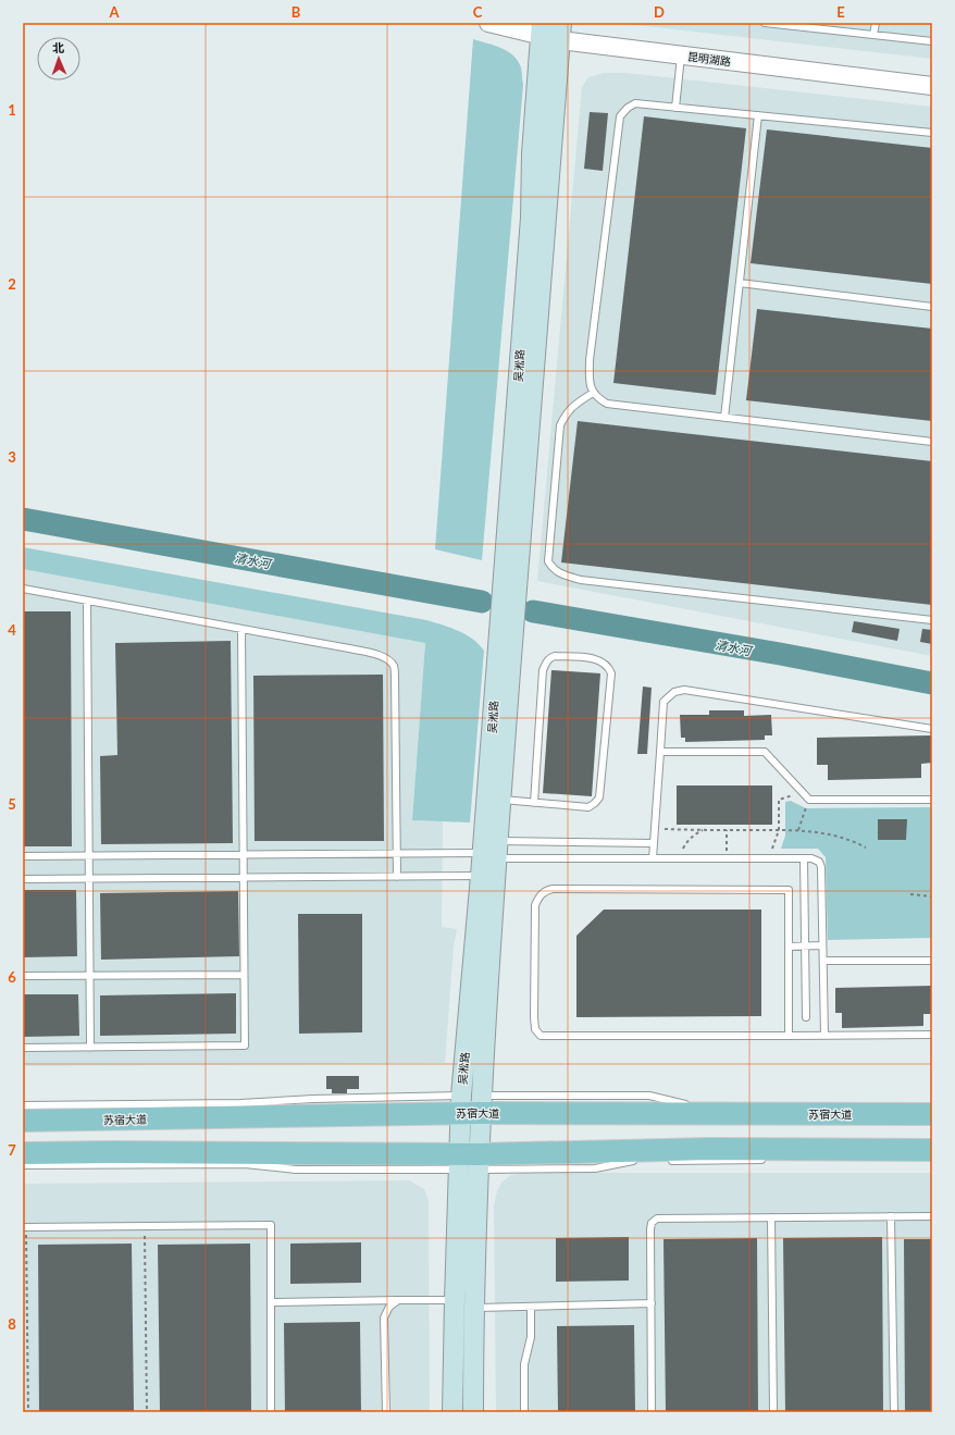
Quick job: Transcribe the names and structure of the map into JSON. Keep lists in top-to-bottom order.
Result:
{
  "streets": {
    "main road": ["吴淞路", "苏宿大道"],
    "street": ["昆明湖路"]
  },
  "crossings": [
    ["昆明湖路", "吴淞路"],
    ["吴淞路", "苏宿大道"]
  ],
  "water": ["清水河"],
  "north": "top",
  "grid": {
    "columns": [
      "A",
      "B",
      "C",
      "D",
      "E"
    ],
    "rows": [
      "1",
      "2",
      "3",
      "4",
      "5",
      "6",
      "7",
      "8"
    ]
  }
}
